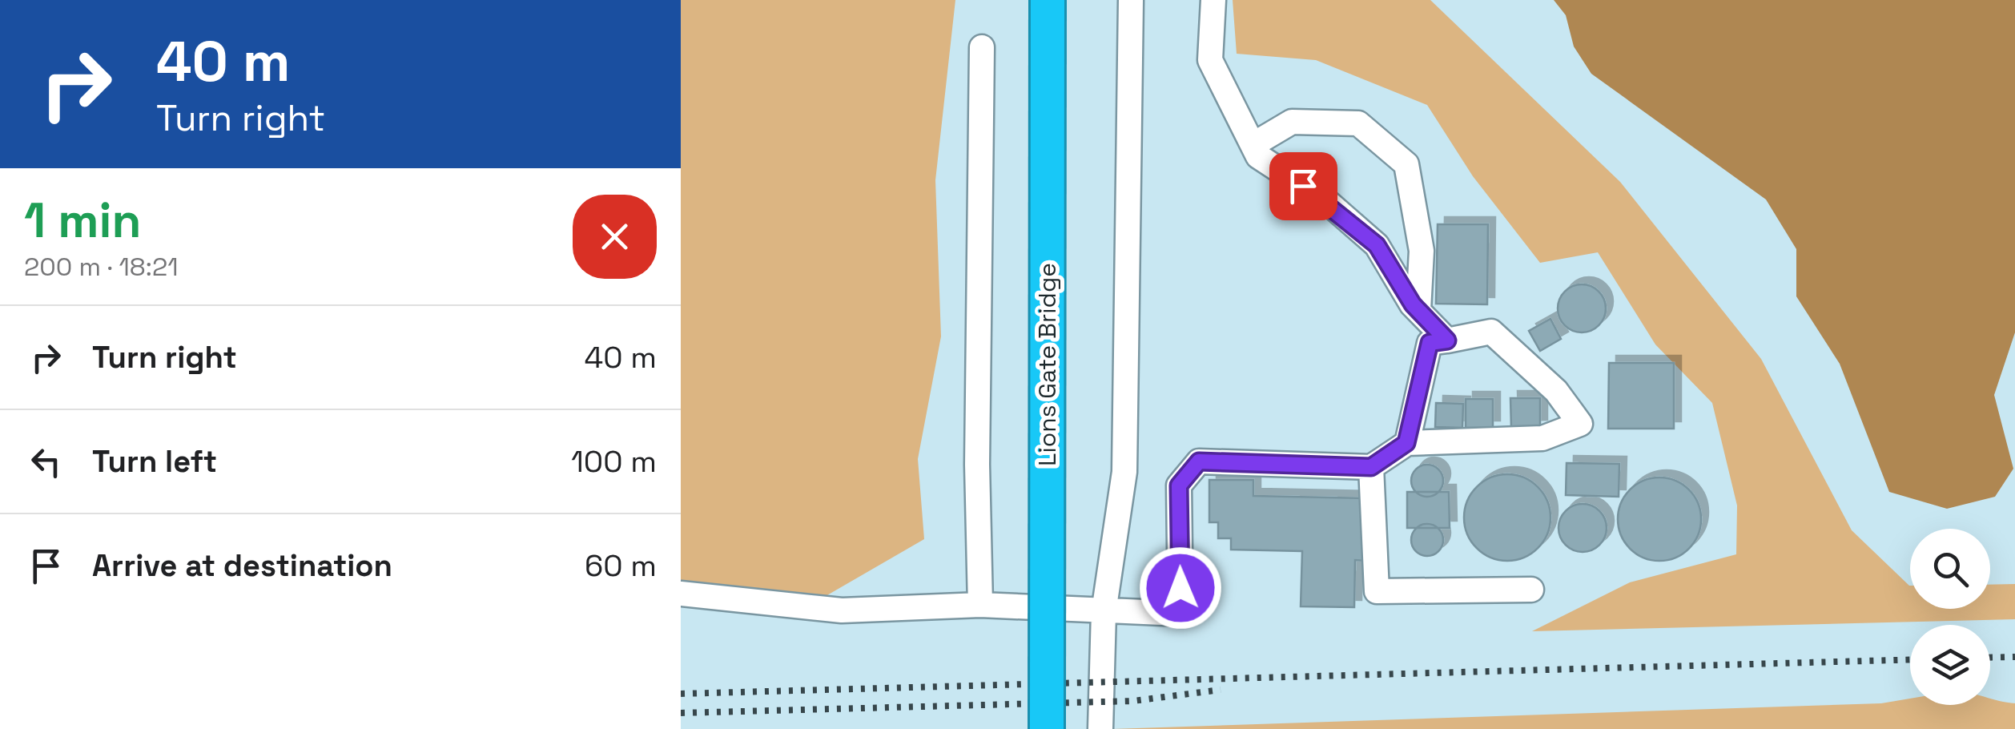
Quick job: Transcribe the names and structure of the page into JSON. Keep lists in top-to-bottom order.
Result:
{
  "streets": {
    "highway": ["Lions Gate Bridge"]
  },
  "page": {
    "turn": ["40 m", "Turn right"],
    "heading": ["1 min", "200 m · 18:21"],
    "list": [
      {
        "name": "Turn right",
        "value": "40 m"
      },
      {
        "name": "Turn left",
        "value": "100 m"
      },
      {
        "name": "Arrive at destination",
        "value": "60 m"
      }
    ]
  }
}
